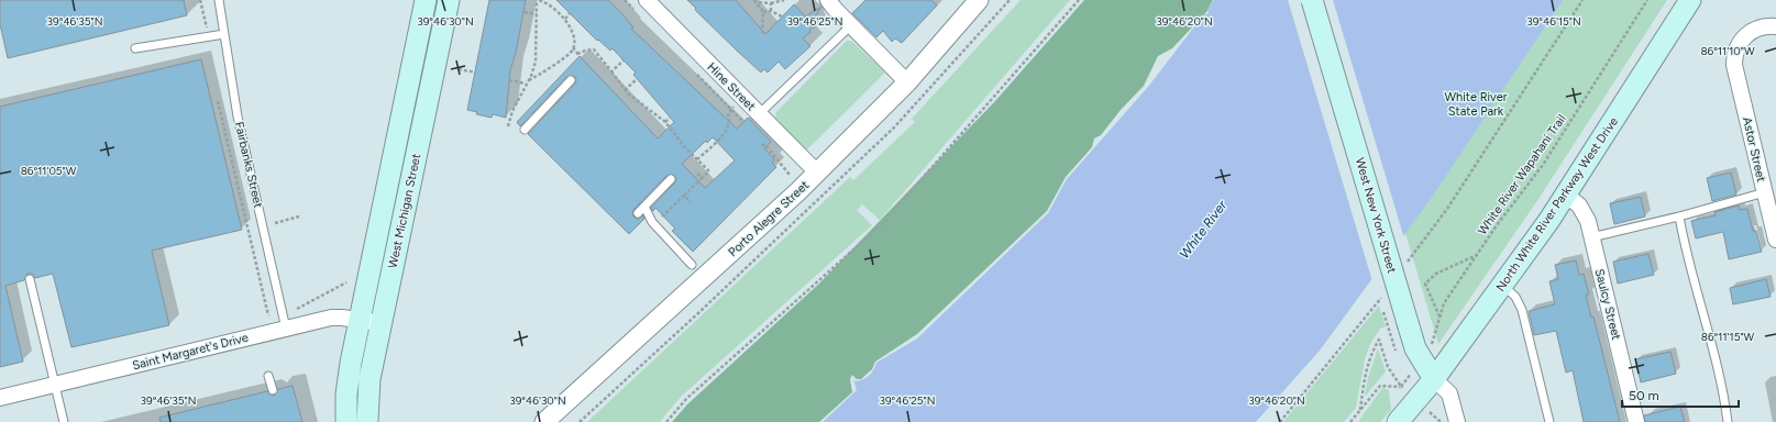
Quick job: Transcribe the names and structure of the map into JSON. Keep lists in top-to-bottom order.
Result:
{
  "streets": {
    "main road": ["North White River Parkway West Drive", "West Michigan Street", "West New York Street"],
    "street": [
      "Hine Street",
      "Astor Street",
      "Porto Alegre Street",
      "Saulcy Street",
      "Saint Margaret's Drive"
    ],
    "lane": ["Fairbanks Street"],
    "path": ["White River Wapahani Trail"]
  },
  "crossings": [
    ["Hine Street", "Porto Alegre Street"],
    ["Fairbanks Street", "Saint Margaret's Drive"],
    ["North White River Parkway West Drive", "West New York Street"],
    ["North White River Parkway West Drive", "Saulcy Street"],
    ["West Michigan Street", "Saint Margaret's Drive"]
  ],
  "water": ["White River"],
  "parks": ["White River State Park"],
  "scale_bar": "50 m",
  "coordinates": [
    "39°46'35\"N",
    "39°46'30\"N",
    "39°46'25\"N",
    "39°46'20\"N",
    "39°46'15\"N",
    "86°11'10\"W",
    "86°11'05\"W",
    "86°11'15\"W"
  ]
}
